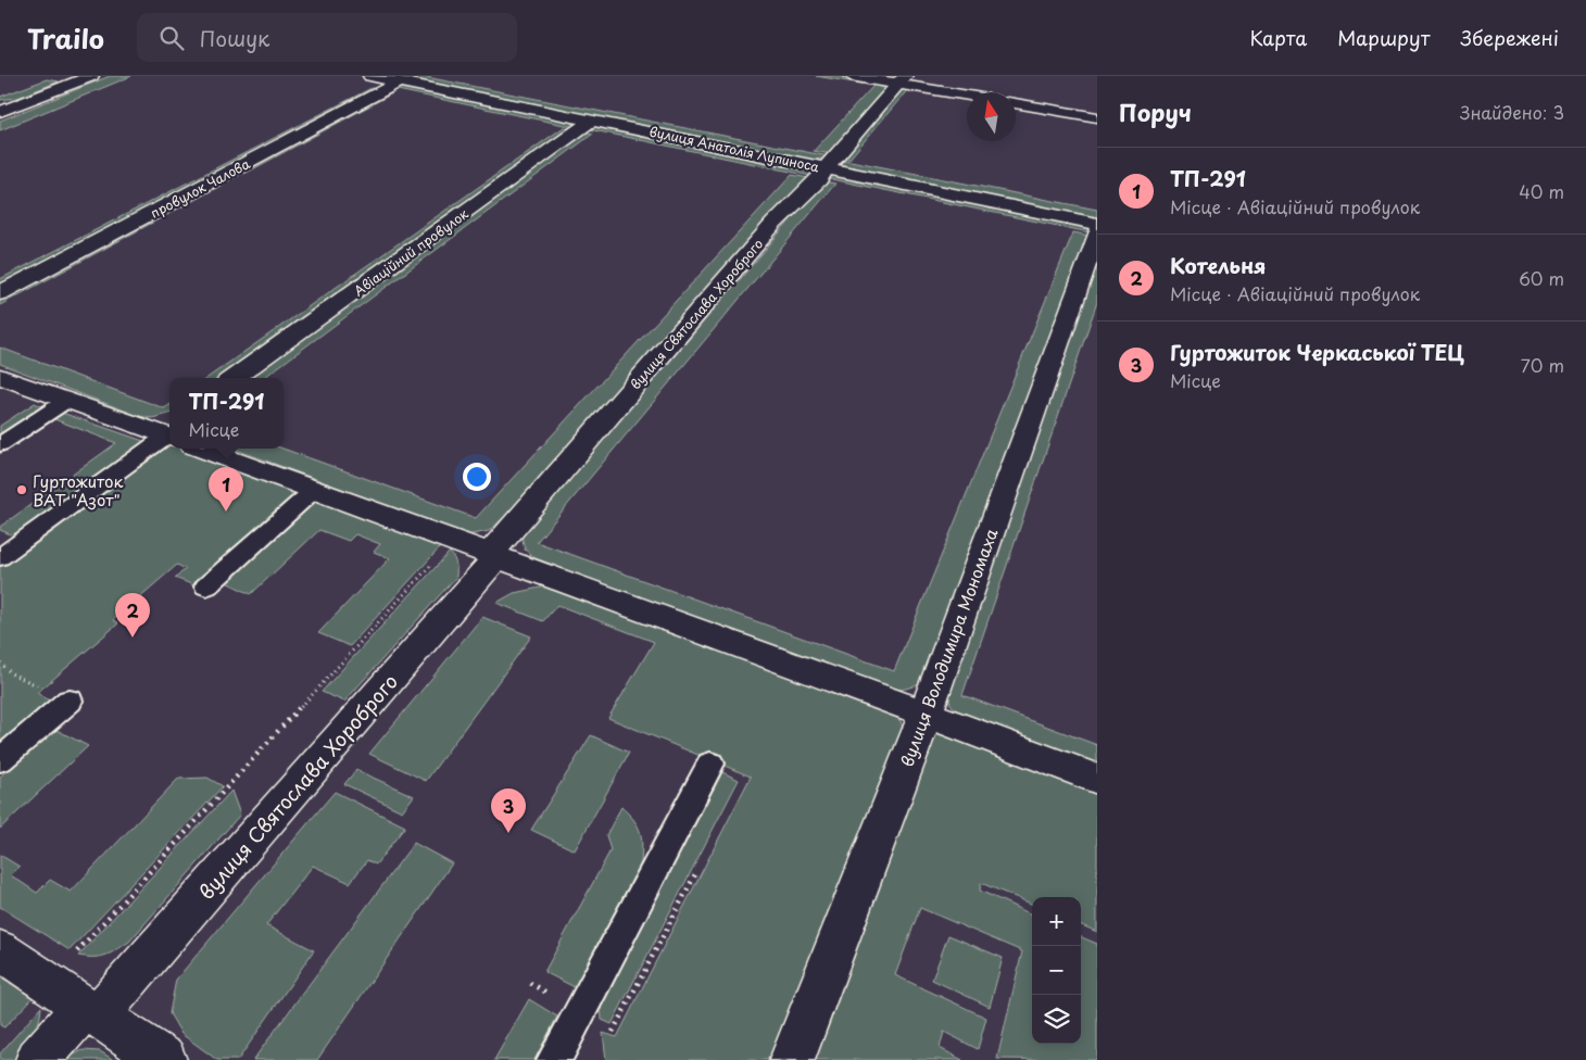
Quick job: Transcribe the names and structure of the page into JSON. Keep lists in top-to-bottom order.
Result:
{
  "streets": {
    "street": [
      "вулиця Анатолія Лупиноса",
      "провулок Чалова",
      "Авіаційний провулок",
      "вулиця Святослава Хороброго",
      "вулиця Володимира Мономаха"
    ]
  },
  "crossings": [
    ["вулиця Анатолія Лупиноса", "провулок Чалова"],
    ["вулиця Анатолія Лупиноса", "Авіаційний провулок"],
    ["вулиця Анатолія Лупиноса", "вулиця Святослава Хороброго"]
  ],
  "places": ["Гуртожиток ВАТ \"Азот\""],
  "north": "top",
  "page": {
    "header": "Trailo",
    "search": "Пошук",
    "nav": ["Карта", "Маршрут", "Збережені"],
    "heading": ["Поруч", "Знайдено: 3"],
    "list": [
      {
        "mark": "1",
        "name": "ТП-291",
        "note": "Місце · Авіаційний провулок",
        "value": "40 m"
      },
      {
        "mark": "2",
        "name": "Котельня",
        "note": "Місце · Авіаційний провулок",
        "value": "60 m"
      },
      {
        "mark": "3",
        "name": "Гуртожиток Черкаської ТЕЦ",
        "note": "Місце",
        "value": "70 m"
      }
    ],
    "popup": ["ТП-291", "Місце"],
    "pins": ["1", "2", "3"],
    "map_buttons": ["+", "−"]
  }
}
